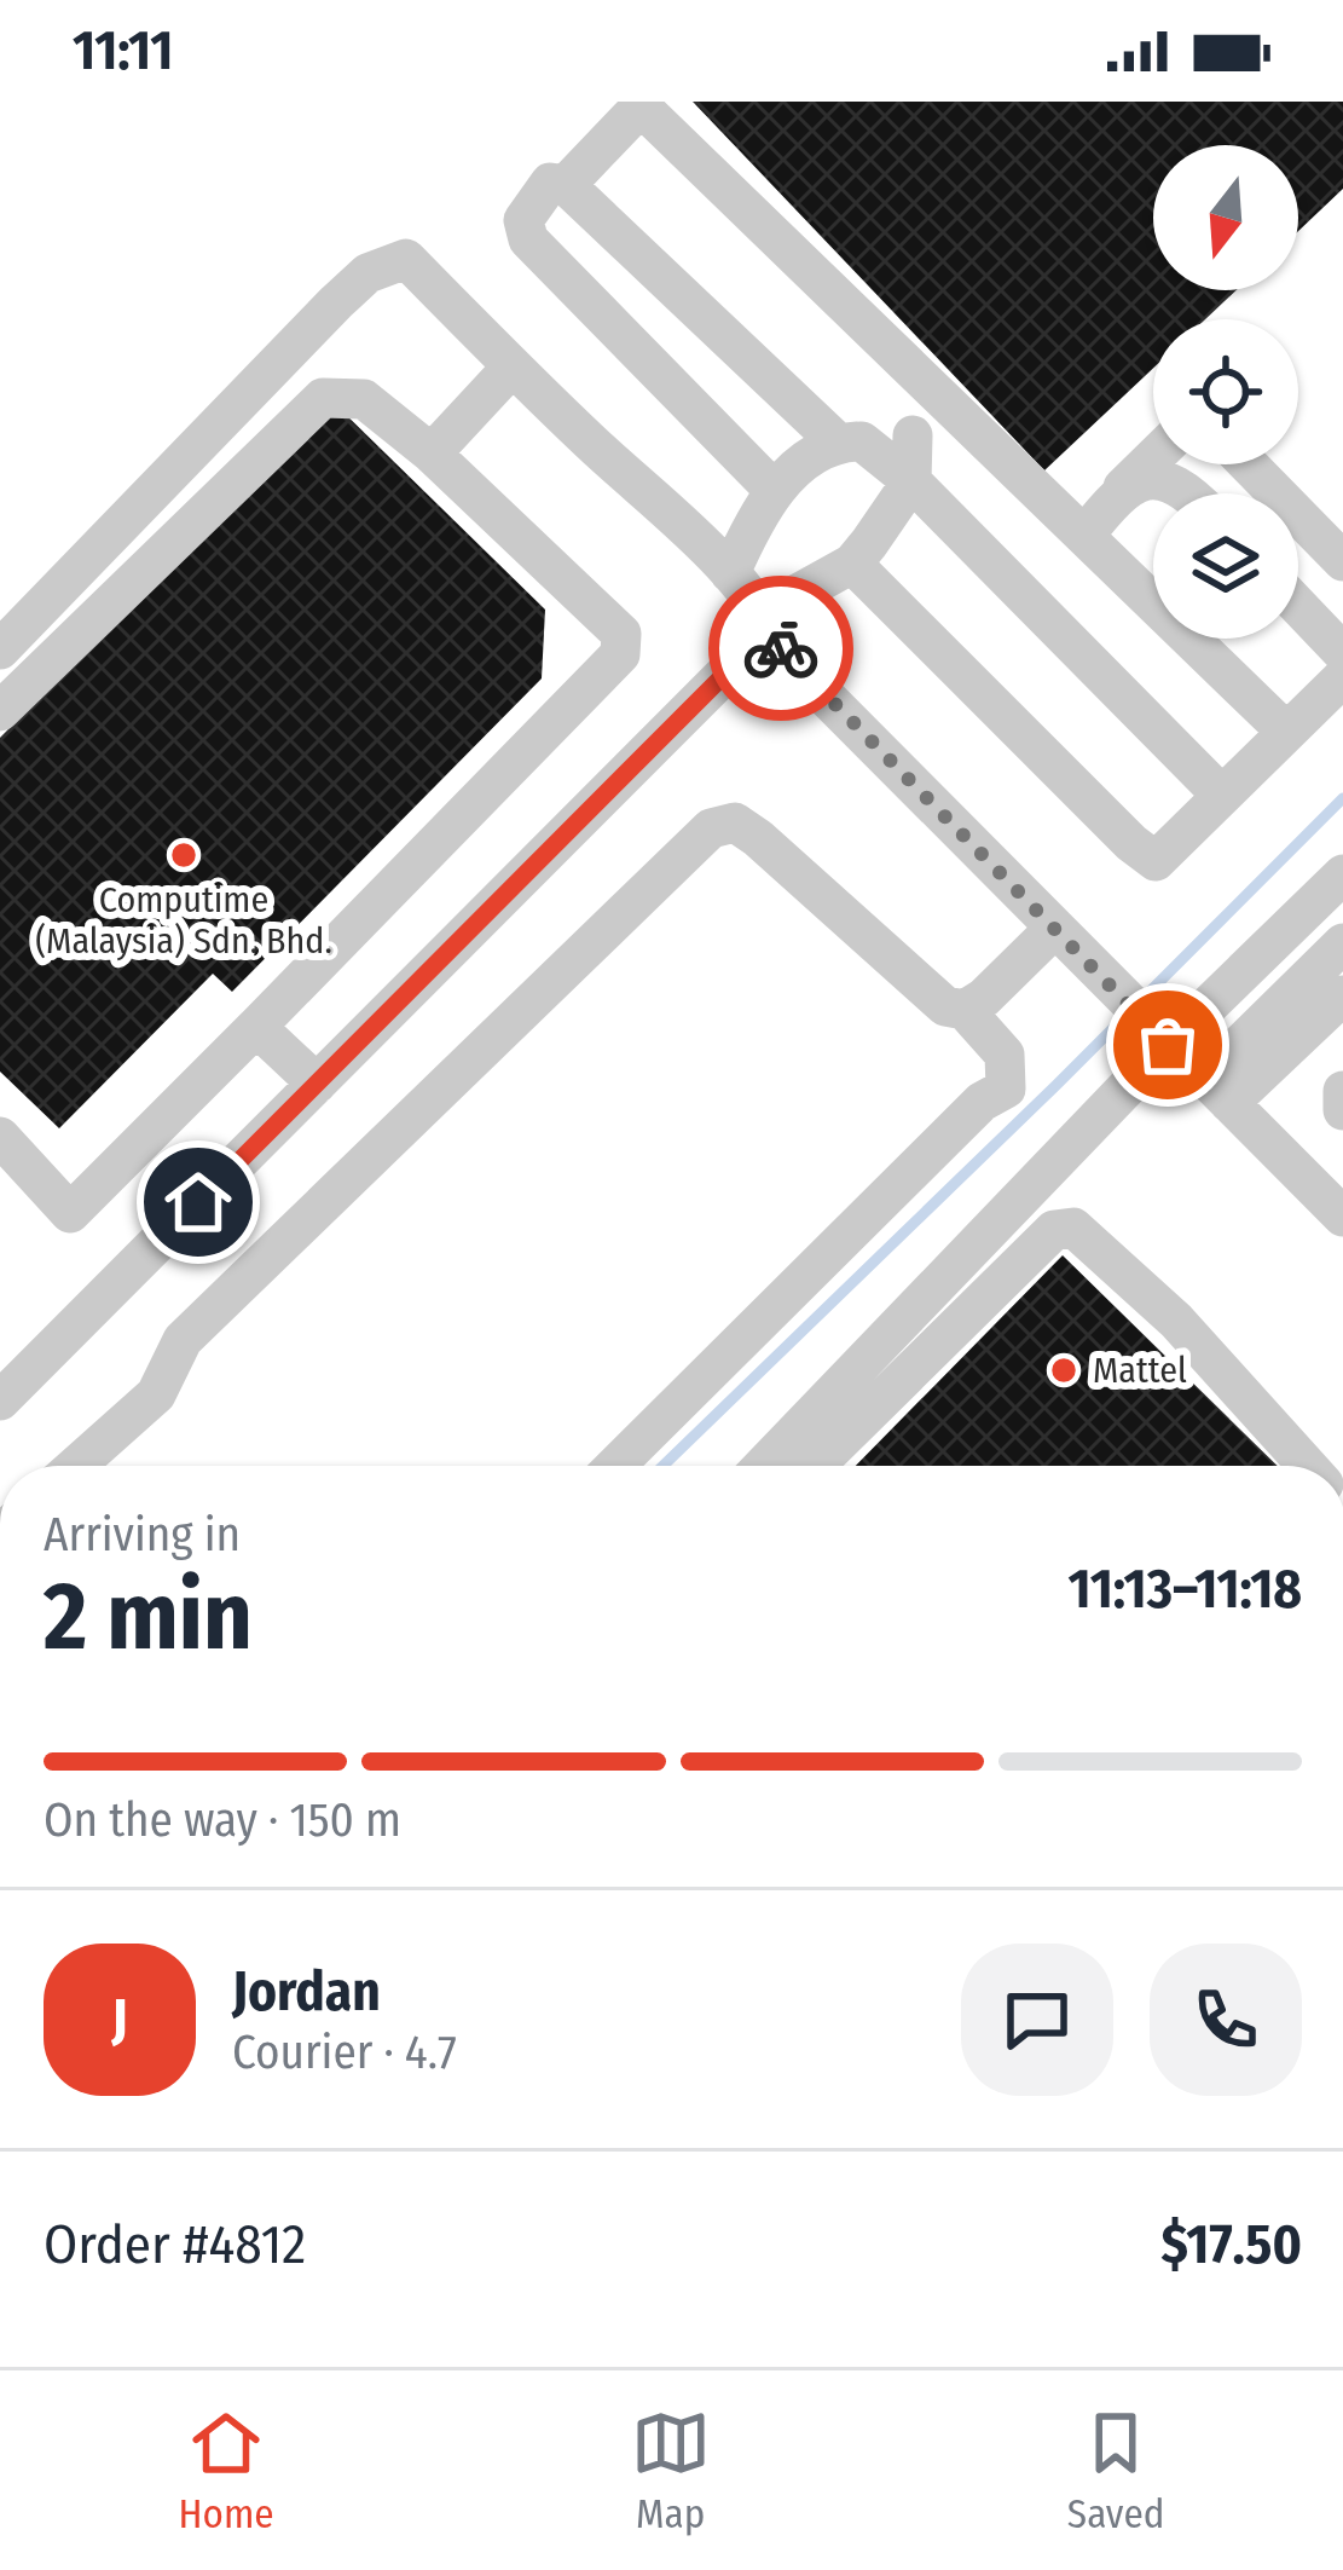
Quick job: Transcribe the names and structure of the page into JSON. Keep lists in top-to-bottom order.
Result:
{
  "places": ["Computime (Malaysia) Sdn. Bhd.", "Mattel"],
  "north": "bottom",
  "page": {
    "status": "11:11",
    "heading": ["2 min", "Arriving in", "11:13–11:18"],
    "panel": [
      "Jordan",
      "Courier · 4.7",
      "Order #4812",
      "$17.50"
    ],
    "bar": "On the way · 150 m",
    "round": "J",
    "tabs": ["Home", "Map", "Saved"]
  }
}
